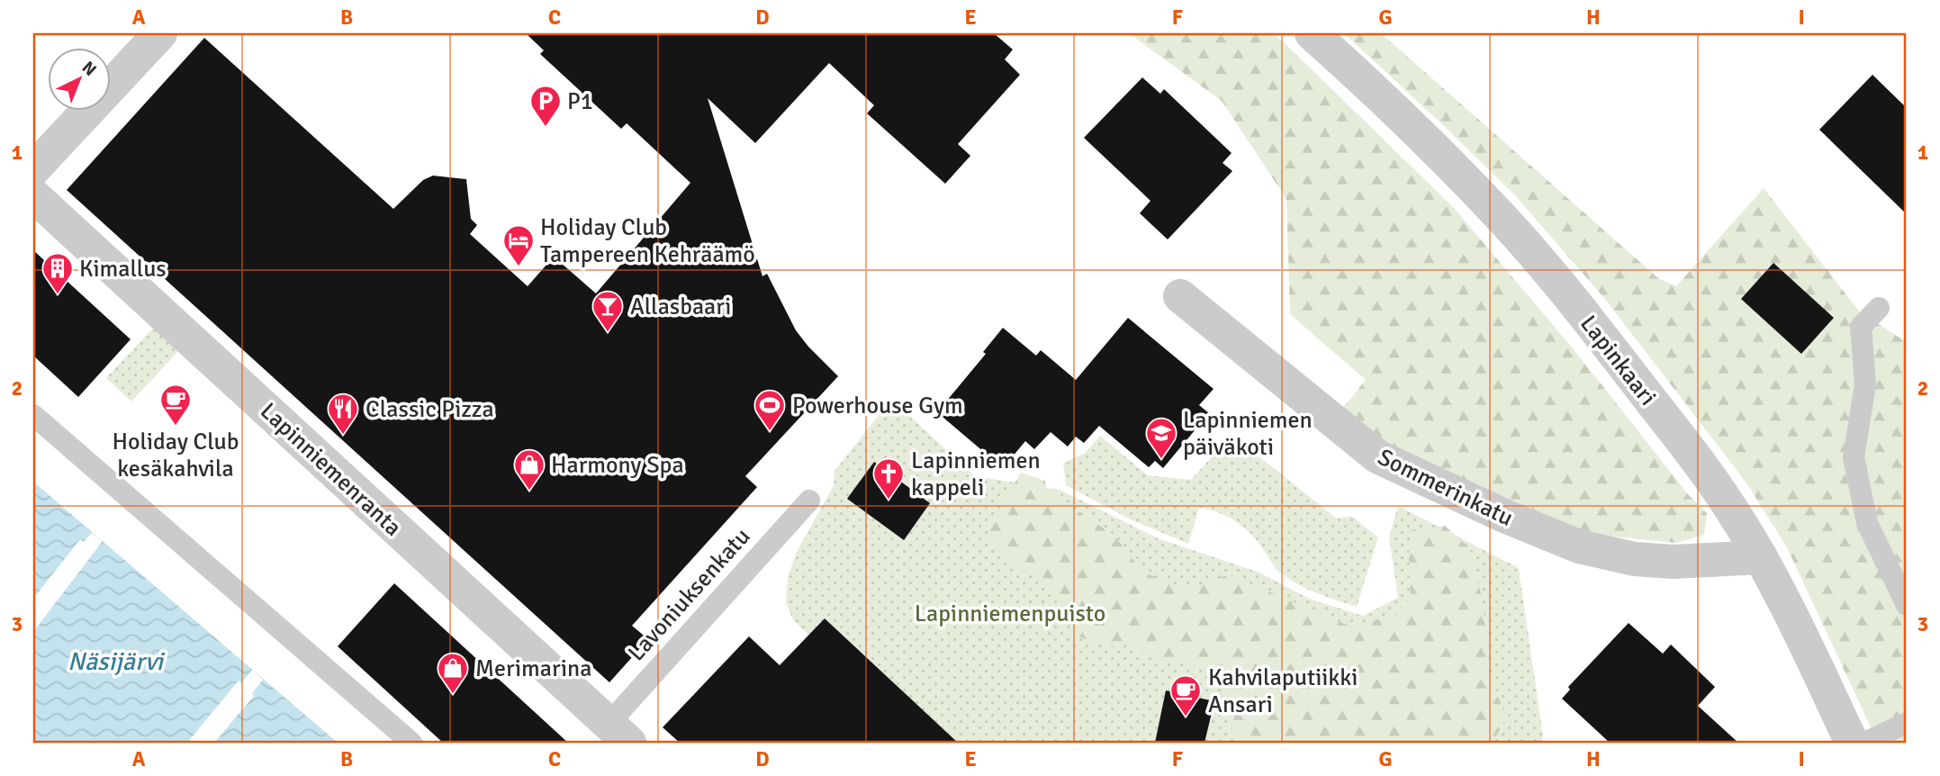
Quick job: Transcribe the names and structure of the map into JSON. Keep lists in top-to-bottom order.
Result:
{
  "streets": {
    "street": ["Lapinkaari", "Lapinniemenranta", "Sommerinkatu"],
    "lane": ["Lavoniuksenkatu"]
  },
  "crossings": [
    ["Lapinkaari", "Sommerinkatu"],
    ["Lapinniemenranta", "Lavoniuksenkatu"]
  ],
  "water": ["Näsijärvi"],
  "parks": ["Lapinniemenpuisto"],
  "places": {
    "parking": ["P1"],
    "hotel": ["Holiday Club Tampereen Kehräämö"],
    "building": ["Kimallus"],
    "bar": ["Allasbaari"],
    "cafe": ["Holiday Club kesäkahvila", "Kahvilaputiikki Ansari"],
    "sports": ["Powerhouse Gym"],
    "restaurant": ["Classic Pizza"],
    "school or university": ["Lapinniemen päiväkoti"],
    "shop": ["Harmony Spa", "Merimarina"],
    "church": ["Lapinniemen kappeli"]
  },
  "north": "top right",
  "grid": {
    "columns": [
      "A",
      "B",
      "C",
      "D",
      "E",
      "F",
      "G",
      "H",
      "I"
    ],
    "rows": ["1", "2", "3"]
  }
}
